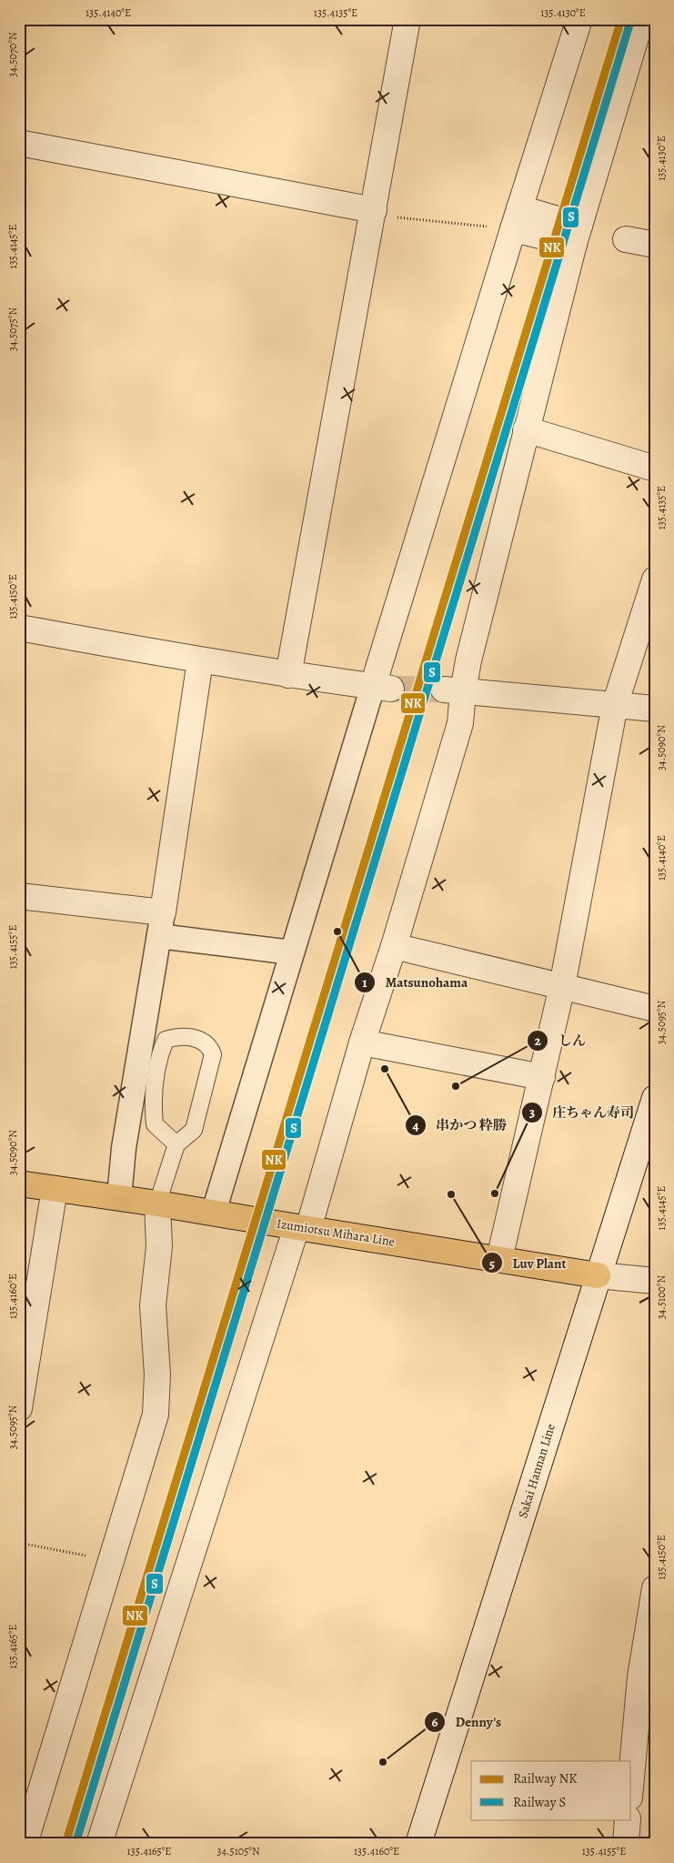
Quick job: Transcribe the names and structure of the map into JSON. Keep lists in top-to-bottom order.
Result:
{
  "streets": {
    "main road": ["Izumiotsu Mihara Line"],
    "street": ["Sakai Hannan Line"]
  },
  "crossings": [
    ["Izumiotsu Mihara Line", "Sakai Hannan Line"]
  ],
  "places": [
    "Matsunohama",
    "串かつ 粋勝",
    "しん",
    "庄ちゃん寿司",
    "Luv Plant",
    "Denny's"
  ],
  "lines": ["rail line NK", "rail line S"],
  "legend": ["Railway NK", "Railway S"],
  "coordinates": [
    "135.4140°E",
    "135.4135°E",
    "135.4130°E",
    "34.5070°N",
    "135.4145°E",
    "34.5075°N",
    "135.4150°E",
    "34.5090°N",
    "135.4155°E",
    "34.5095°N",
    "135.4160°E",
    "34.5100°N",
    "135.4165°E",
    "34.5105°N"
  ]
}
